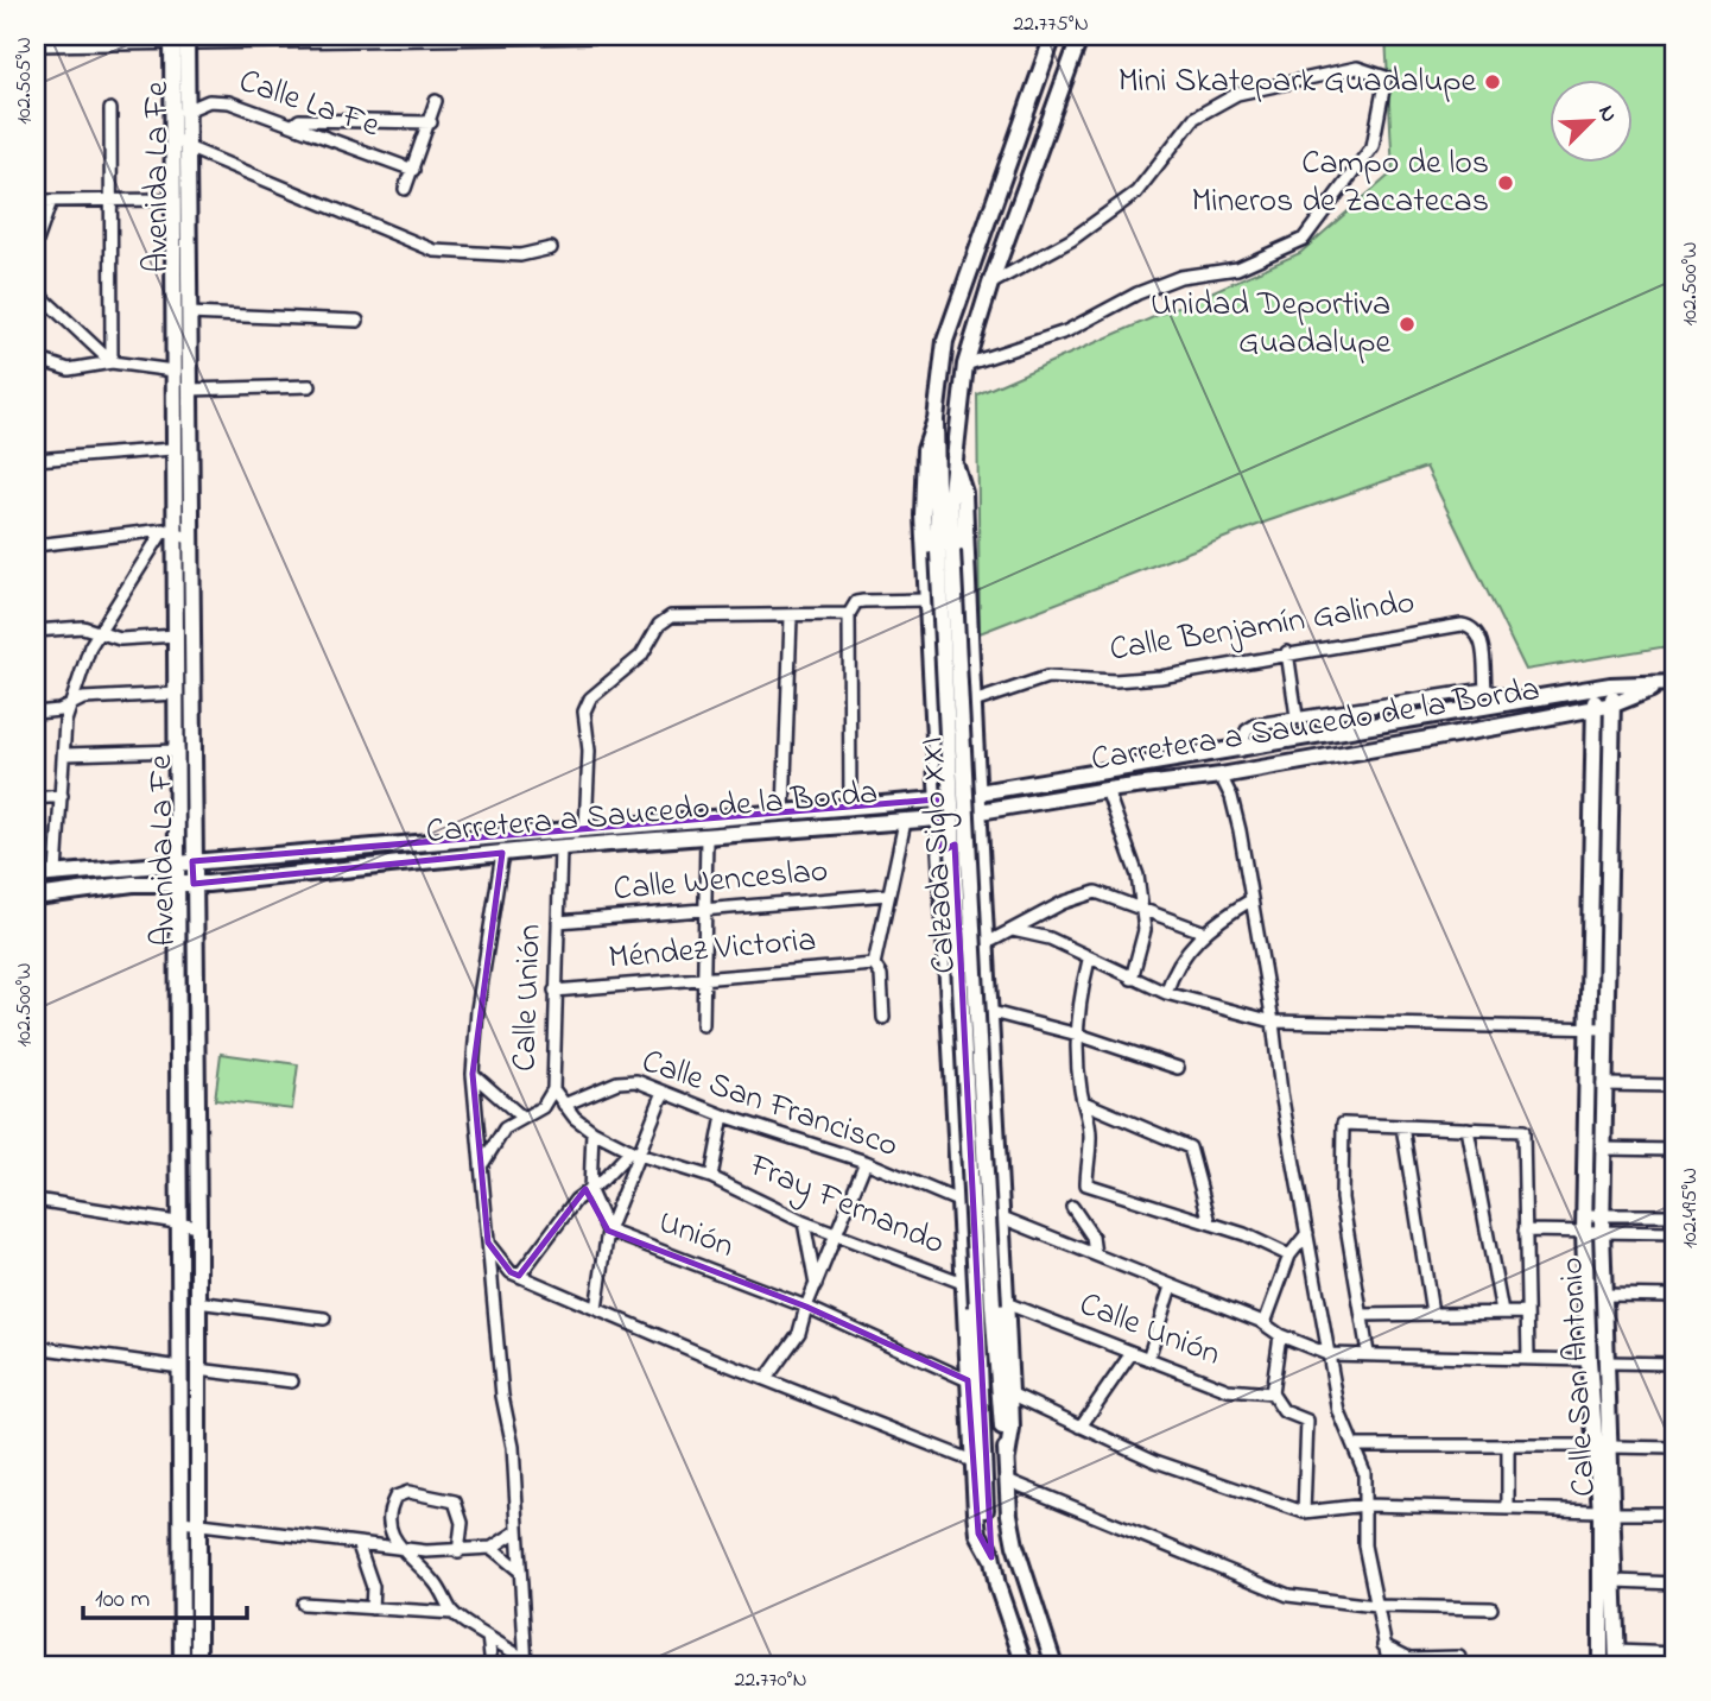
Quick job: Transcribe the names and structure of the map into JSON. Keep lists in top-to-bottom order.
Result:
{
  "streets": {
    "street": [
      "Calle La Fe",
      "Avenida La Fe",
      "Calle Benjamín Galindo",
      "Carretera a Saucedo de la Borda",
      "Calzada Siglo XXI",
      "Calle Wenceslao",
      "Méndez Victoria",
      "Calle Unión",
      "Calle San Francisco",
      "Fray Fernando",
      "Unión",
      "Calle San Antonio"
    ]
  },
  "crossings": [
    ["Calle La Fe", "Avenida La Fe"],
    ["Avenida La Fe", "Carretera a Saucedo de la Borda"],
    ["Carretera a Saucedo de la Borda", "Calzada Siglo XXI"],
    ["Carretera a Saucedo de la Borda", "Calle Unión"],
    ["Calzada Siglo XXI", "Calle Unión"],
    ["Calzada Siglo XXI", "Calle San Francisco"],
    ["Calzada Siglo XXI", "Fray Fernando"],
    ["Calzada Siglo XXI", "Unión"],
    ["Calle Wenceslao", "Calle Unión"],
    ["Méndez Victoria", "Calle Unión"],
    ["Calle Unión", "Fray Fernando"],
    ["Calle San Francisco", "Fray Fernando"]
  ],
  "places": ["Mini Skatepark Guadalupe", "Campo de los Mineros de Zacatecas", "Unidad Deportiva Guadalupe"],
  "scale_bar": "100 m",
  "north": "top right",
  "coordinates": [
    "22.775°N",
    "102.505°W",
    "102.500°W",
    "102.495°W",
    "22.770°N"
  ]
}
